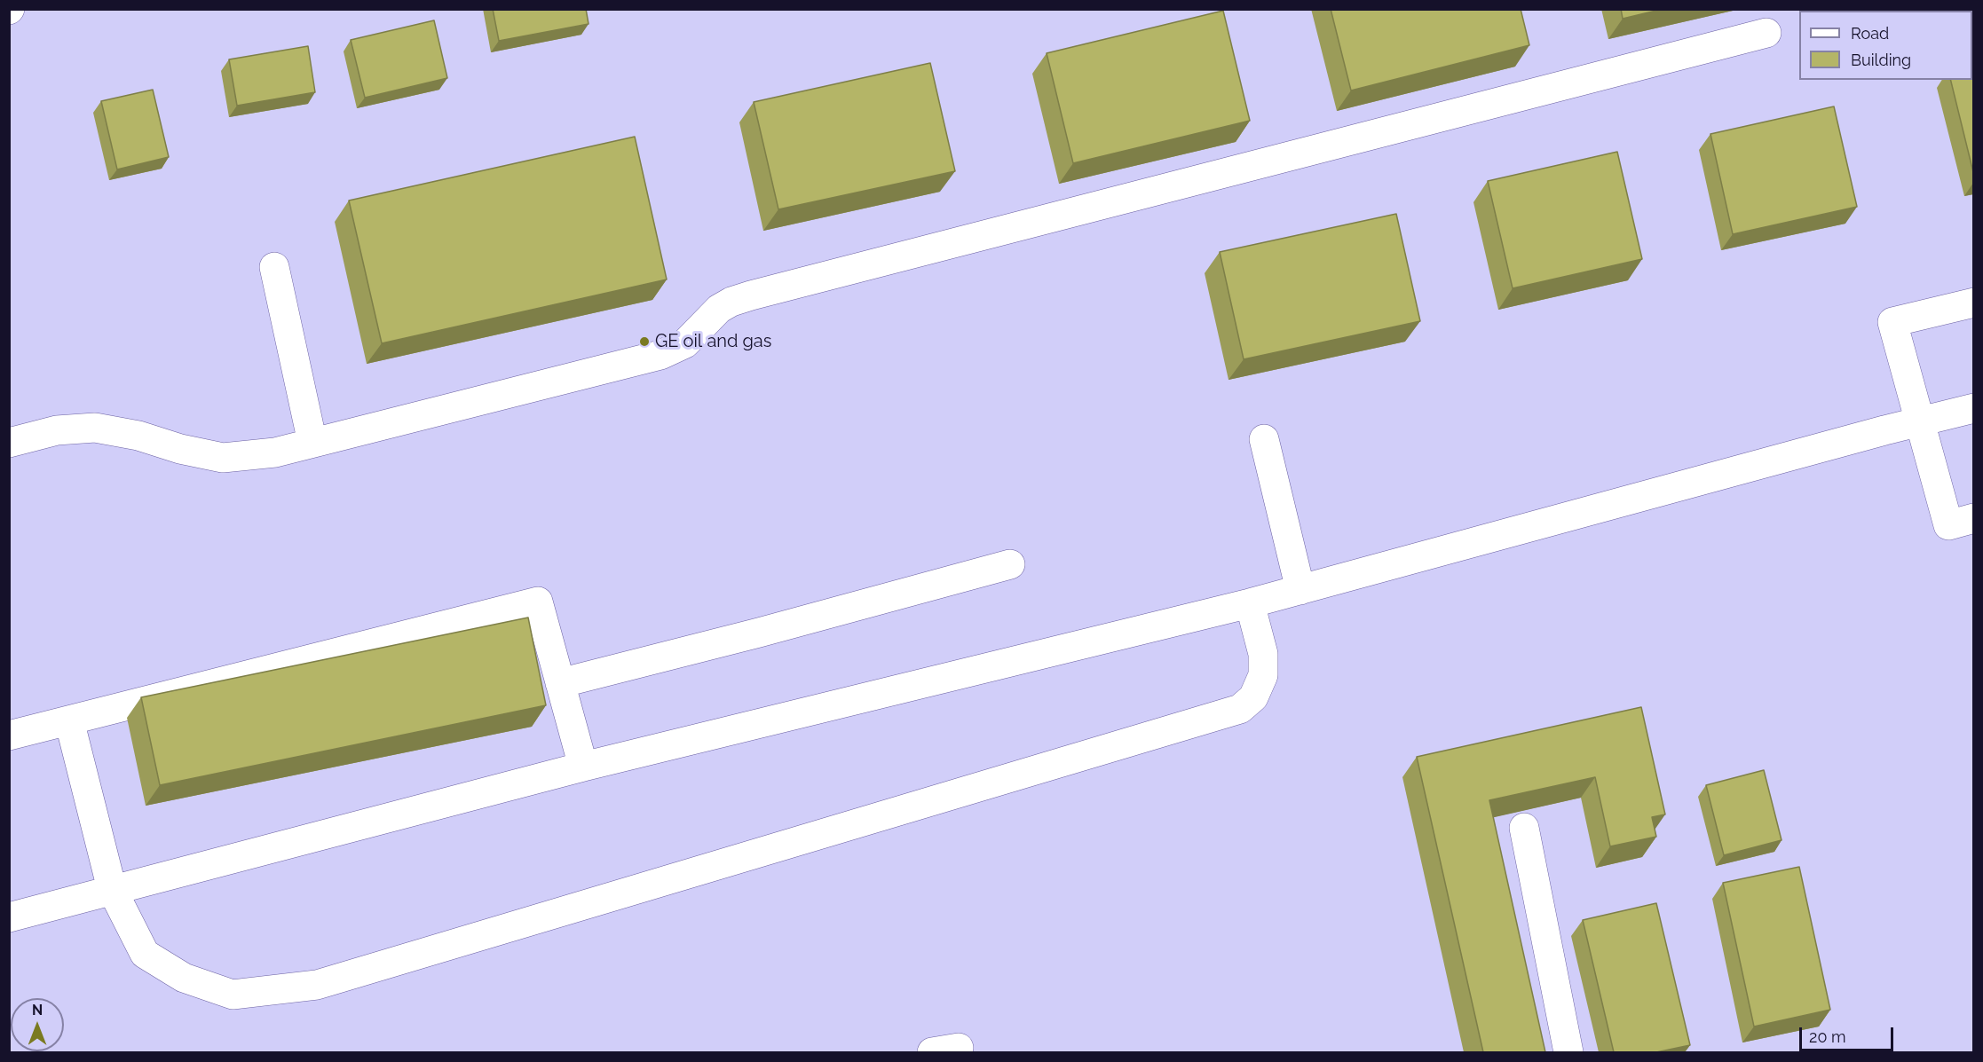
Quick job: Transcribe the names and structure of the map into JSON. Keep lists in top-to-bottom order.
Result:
{
  "places": ["GE oil and gas"],
  "legend": ["Road", "Building"],
  "scale_bar": "20 m",
  "north": "top"
}
